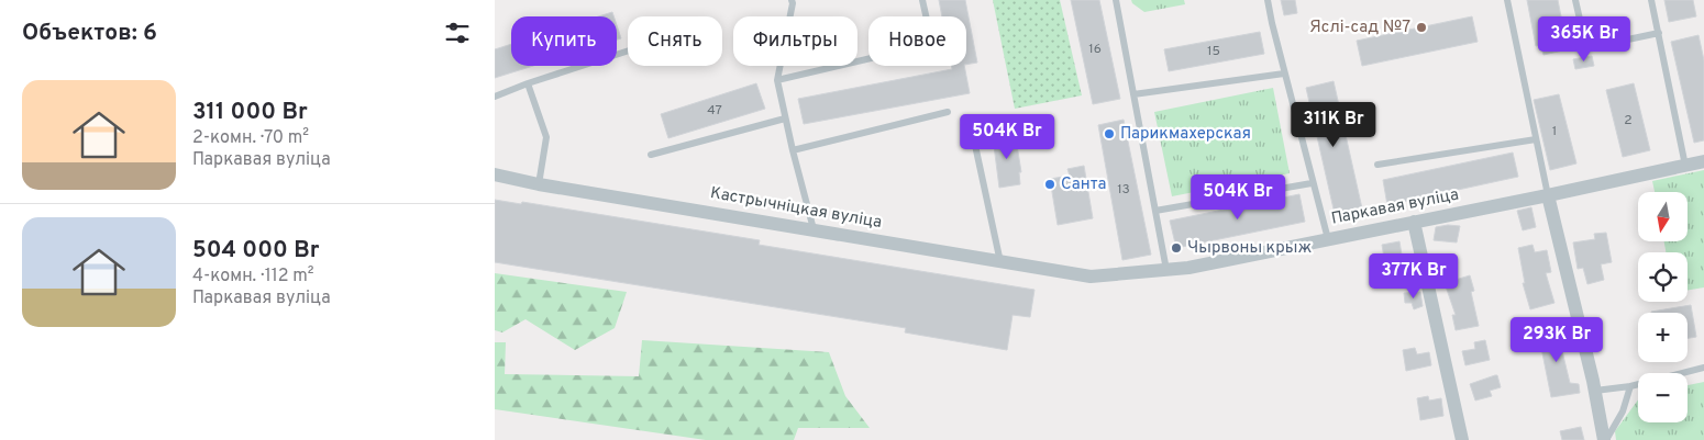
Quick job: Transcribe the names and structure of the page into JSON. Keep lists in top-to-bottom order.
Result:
{
  "streets": {
    "street": ["Паркавая вуліца", "Кастрычніцкая вуліца"]
  },
  "crossings": [
    ["Паркавая вуліца", "Кастрычніцкая вуліца"]
  ],
  "places": [
    "Яслі-сад №7",
    "Парикмахерская",
    "Санта",
    "Чырвоны крыж"
  ],
  "house_numbers": [
    "16",
    "15",
    "47",
    "2",
    "1",
    "13"
  ],
  "north": "bottom",
  "page": {
    "heading": "Объектов: 6",
    "price": [
      "365K Br",
      "311K Br",
      "504K Br",
      "504K Br",
      "377K Br",
      "293K Br"
    ],
    "chip": [
      "Купить",
      "Снять",
      "Фильтры",
      "Новое"
    ],
    "list": [
      {
        "name": "311 000 Br",
        "note": "2-комн. · 70 m² · Паркавая вуліца"
      },
      {
        "name": "504 000 Br",
        "note": "4-комн. · 112 m² · Паркавая вуліца"
      }
    ],
    "map_buttons": ["+", "−"]
  }
}
